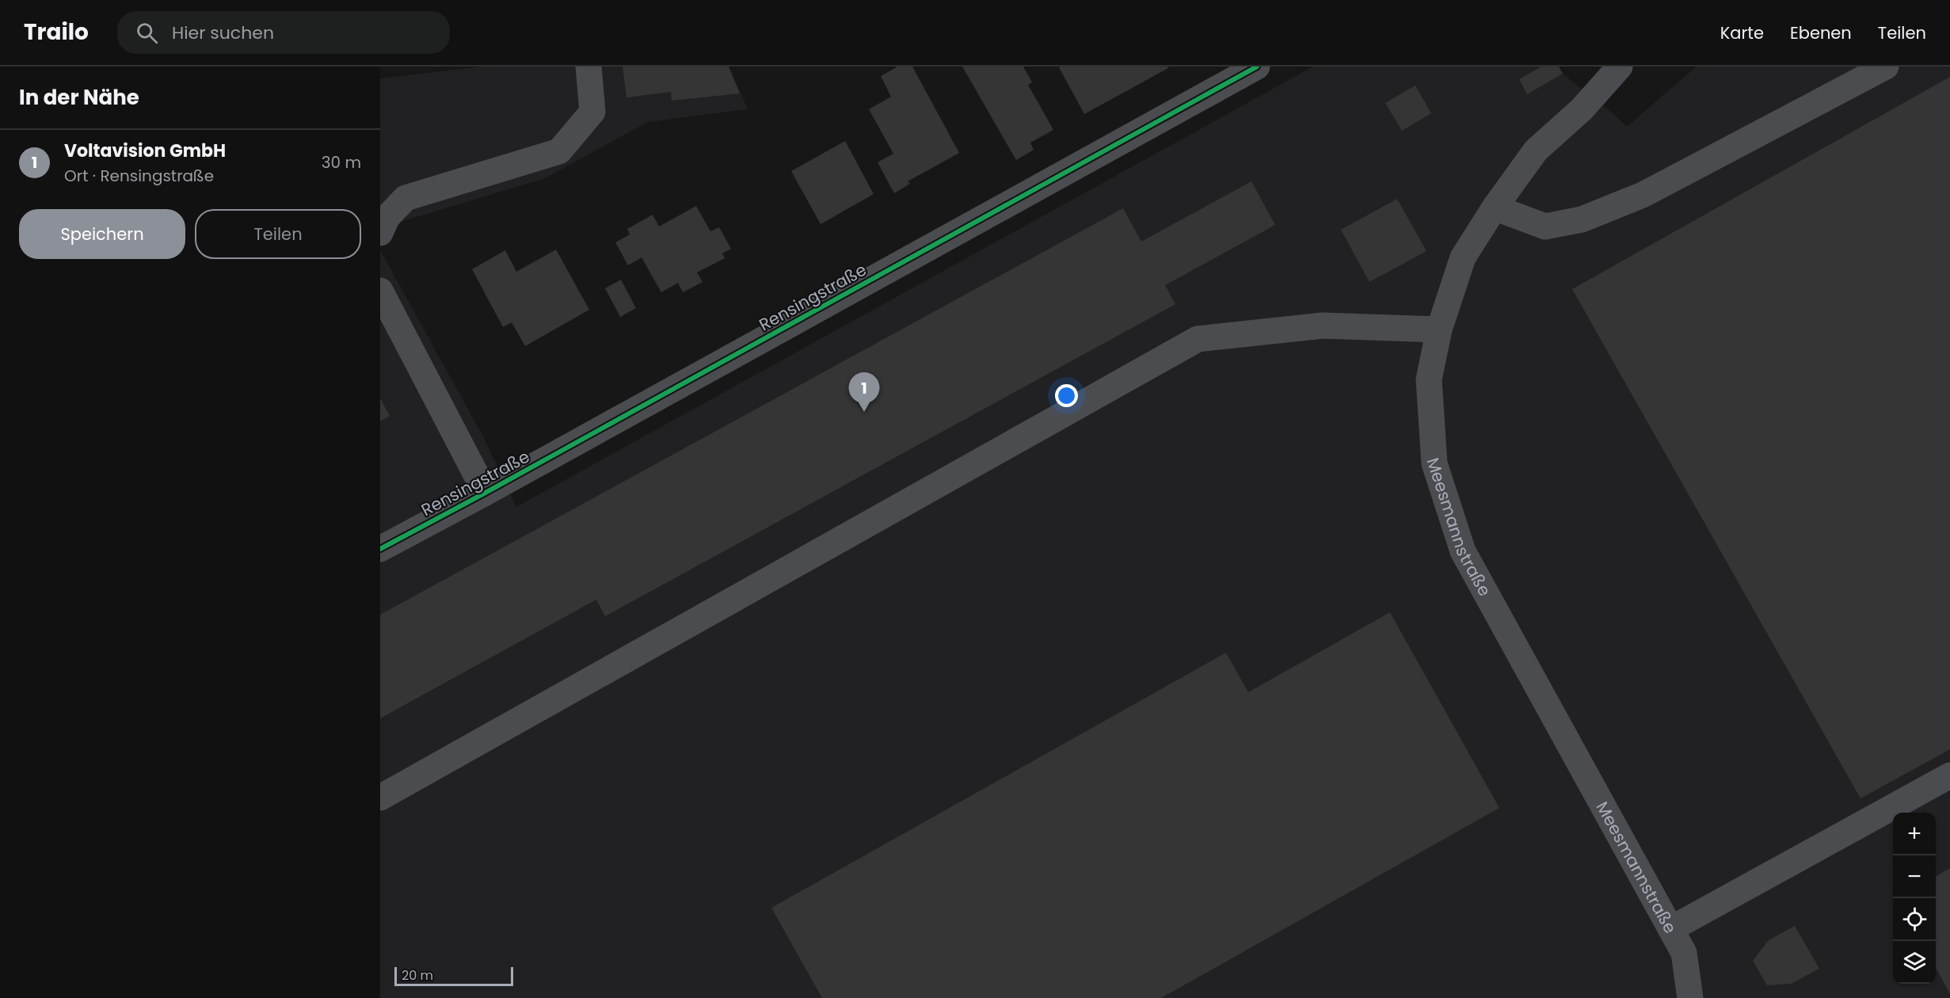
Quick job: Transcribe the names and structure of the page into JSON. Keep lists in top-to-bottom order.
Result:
{
  "streets": {
    "street": ["Rensingstraße", "Meesmannstraße"]
  },
  "scale_bar": "20 m",
  "page": {
    "header": "Trailo",
    "search": "Hier suchen",
    "nav": ["Karte", "Ebenen", "Teilen"],
    "heading": "In der Nähe",
    "list": [
      {
        "mark": "1",
        "name": "Voltavision GmbH",
        "note": "Ort · Rensingstraße",
        "value": "30 m"
      }
    ],
    "buttons": ["Speichern", "Teilen"],
    "pins": "1",
    "map_buttons": ["+", "−"],
    "scale": "20 m"
  }
}
